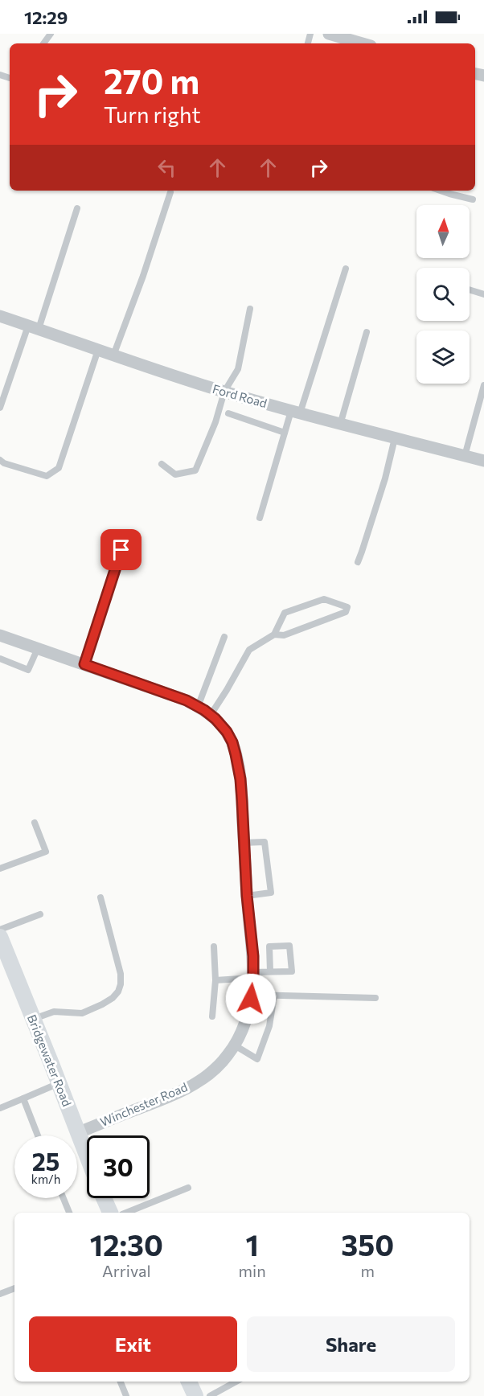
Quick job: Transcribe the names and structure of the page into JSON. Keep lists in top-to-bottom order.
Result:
{
  "streets": {
    "main road": ["Bridgewater Road"],
    "street": ["Ford Road", "Winchester Road"]
  },
  "crossings": [
    ["Bridgewater Road", "Winchester Road"]
  ],
  "north": "top",
  "page": {
    "status": "12:29",
    "turn": ["270 m", "Turn right"],
    "speed": "25 km/h",
    "limit": "30",
    "eta": [
      "12:30",
      "Arrival",
      "1",
      "min",
      "350",
      "m"
    ],
    "buttons": ["Exit", "Share"]
  }
}
